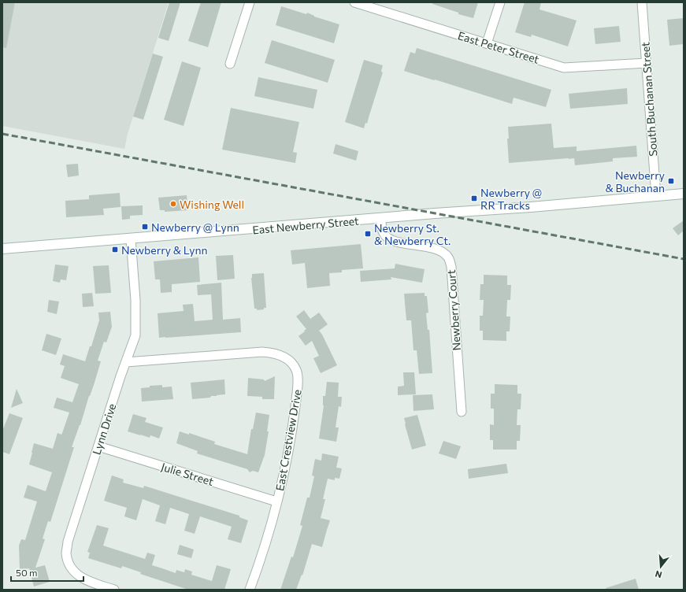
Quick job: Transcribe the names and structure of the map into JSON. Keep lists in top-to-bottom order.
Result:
{
  "streets": {
    "main road": ["East Newberry Street"],
    "street": [
      "East Peter Street",
      "South Buchanan Street",
      "Newberry Court",
      "Lynn Drive",
      "East Crestview Drive",
      "Julie Street"
    ]
  },
  "crossings": [
    ["East Peter Street", "South Buchanan Street"],
    ["South Buchanan Street", "East Newberry Street"],
    ["East Newberry Street", "Newberry Court"],
    ["East Newberry Street", "Lynn Drive"],
    ["Lynn Drive", "East Crestview Drive"],
    ["Lynn Drive", "Julie Street"],
    ["East Crestview Drive", "Julie Street"]
  ],
  "places": {
    "transit": [
      "Newberry & Buchanan",
      "Newberry @ RR Tracks",
      "Newberry @ Lynn",
      "Newberry St. & Newberry Ct.",
      "Newberry & Lynn"
    ],
    "other": ["Wishing Well"]
  },
  "scale_bar": "50 m",
  "north": "bottom"
}
